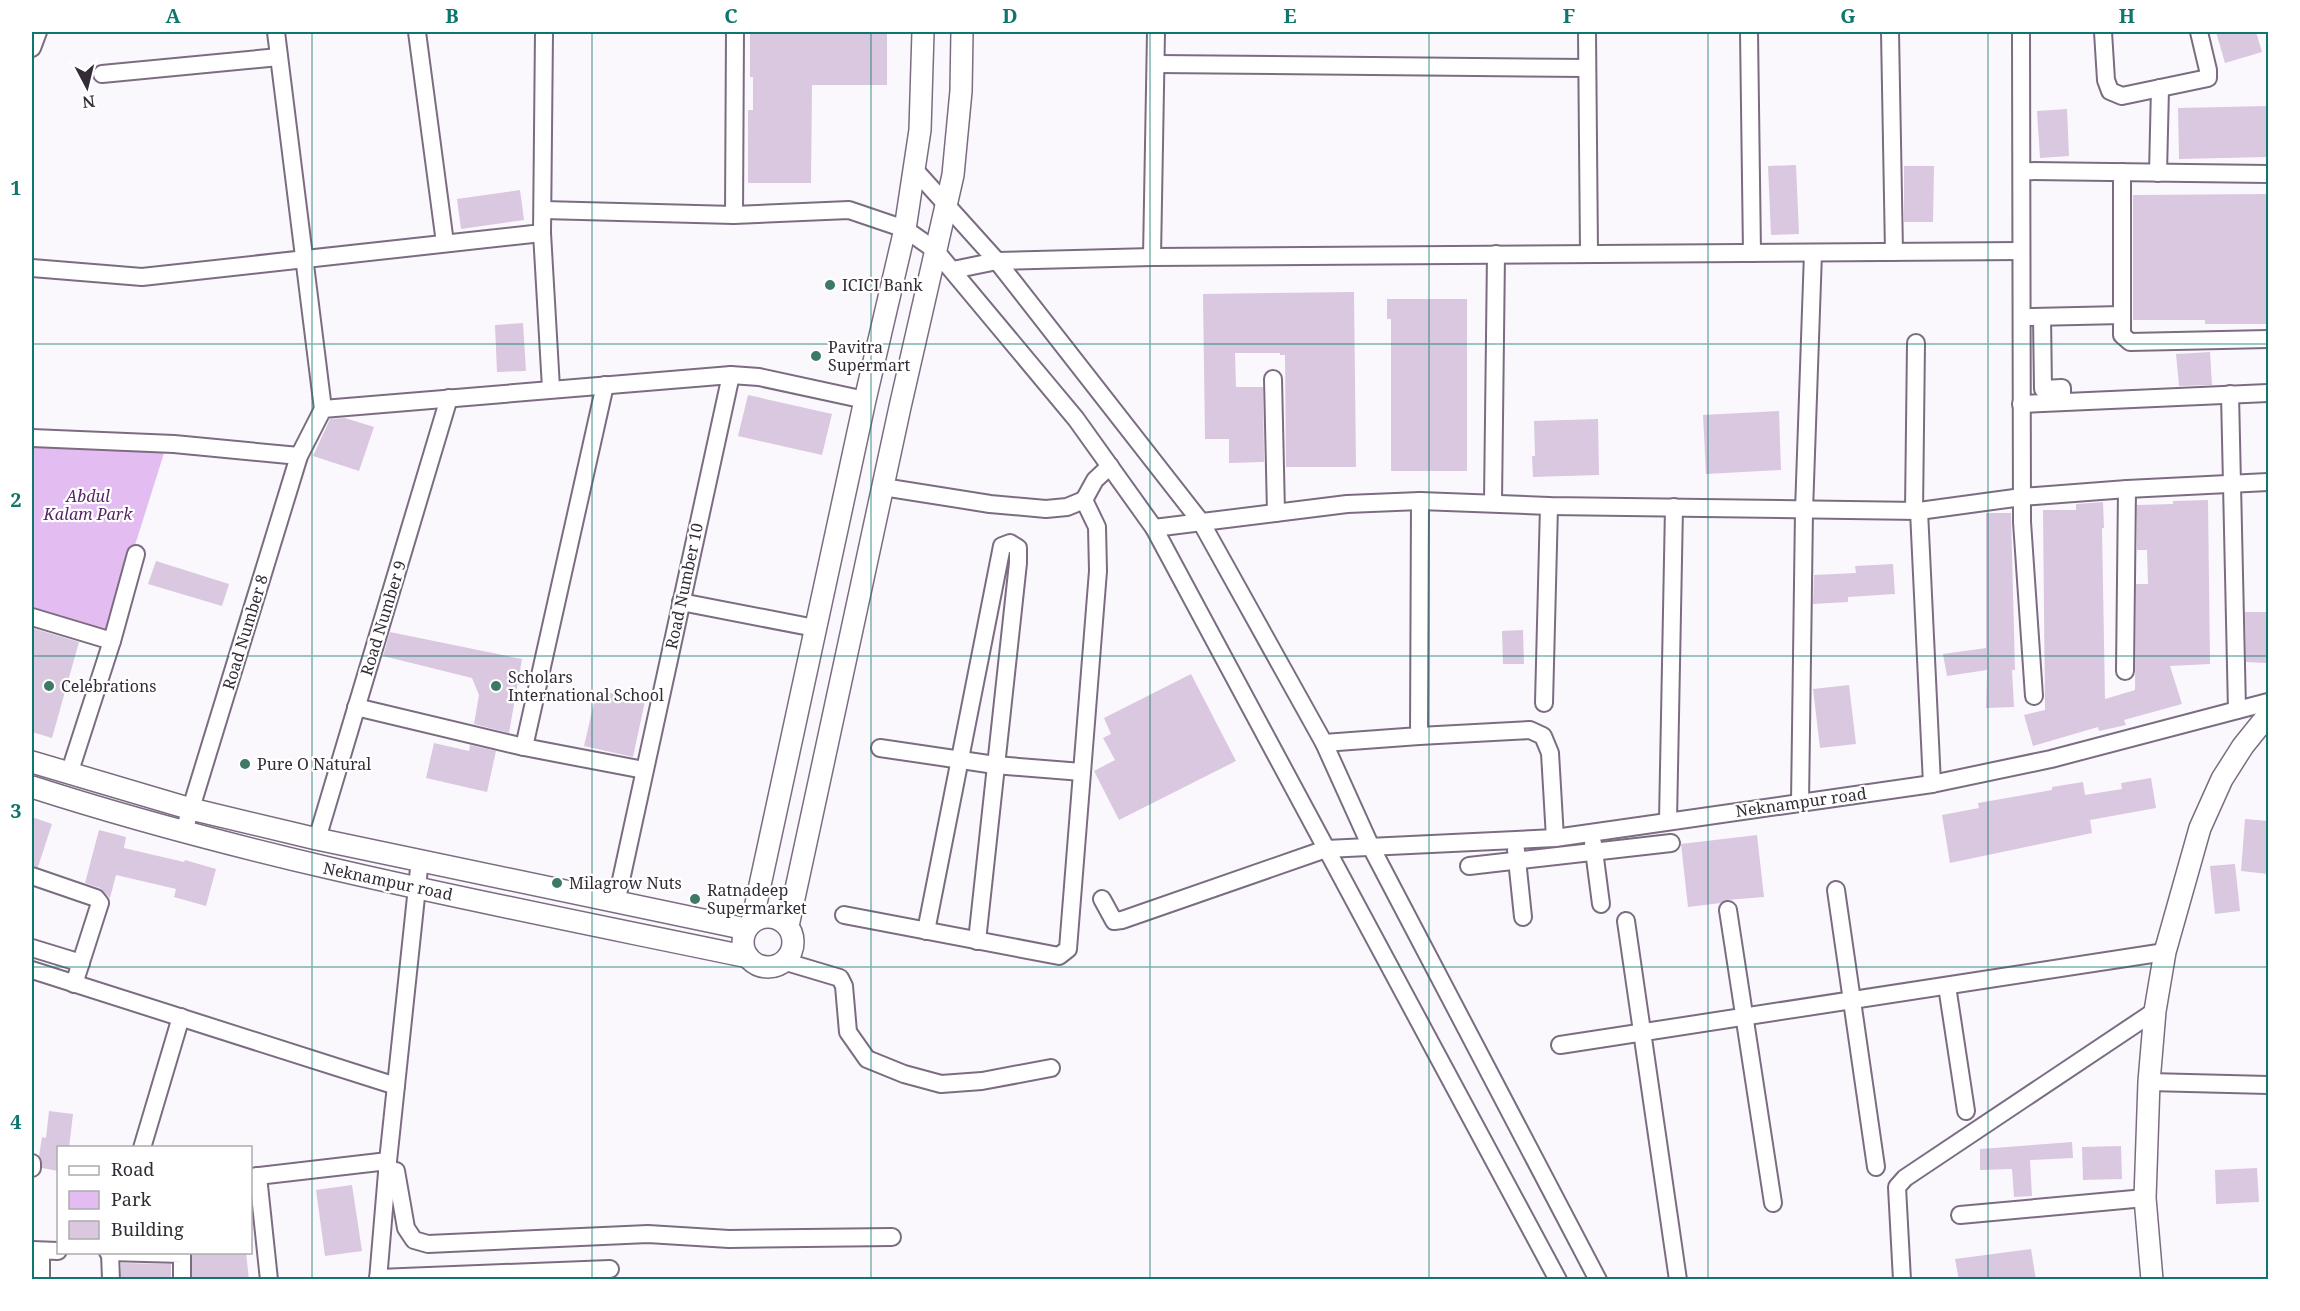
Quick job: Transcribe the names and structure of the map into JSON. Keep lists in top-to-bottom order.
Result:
{
  "streets": {
    "street": [
      "Road Number 10",
      "Road Number 9",
      "Road Number 8",
      "Neknampur road"
    ]
  },
  "crossings": [
    ["Road Number 10", "Neknampur road"],
    ["Road Number 9", "Neknampur road"],
    ["Road Number 8", "Neknampur road"]
  ],
  "parks": ["Abdul Kalam Park"],
  "places": [
    "ICICI Bank",
    "Pavitra Supermart",
    "Celebrations",
    "Scholars International School",
    "Pure O Natural",
    "Milagrow Nuts",
    "Ratnadeep Supermarket"
  ],
  "legend": ["Road", "Park", "Building"],
  "north": "bottom",
  "grid": {
    "columns": [
      "A",
      "B",
      "C",
      "D",
      "E",
      "F",
      "G",
      "H"
    ],
    "rows": [
      "1",
      "2",
      "3",
      "4"
    ]
  }
}
